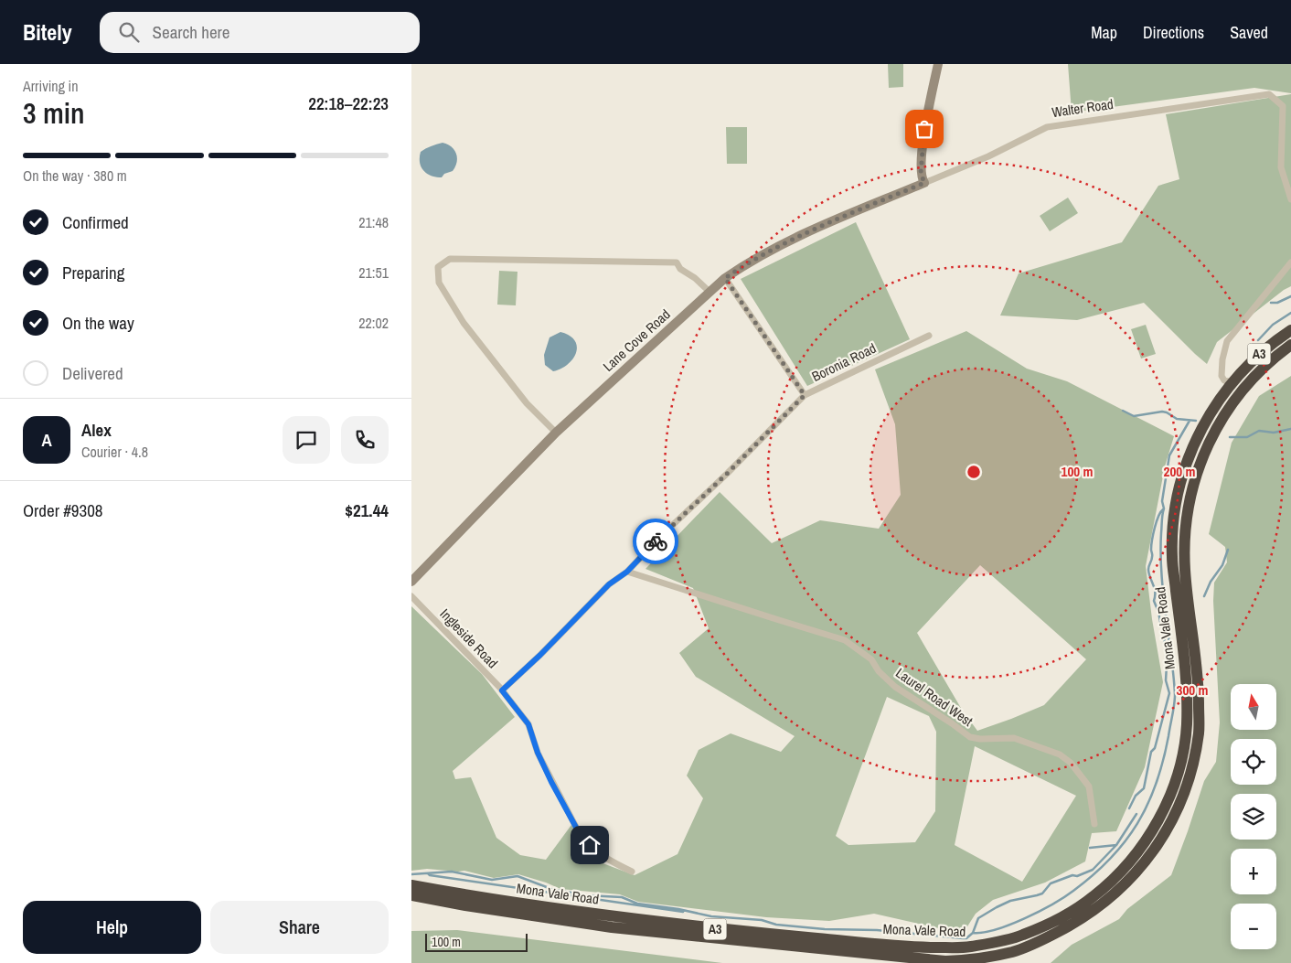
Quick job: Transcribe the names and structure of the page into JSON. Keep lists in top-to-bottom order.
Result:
{
  "streets": {
    "highway": ["A3", "Mona Vale Road"],
    "street": [
      "Walter Road",
      "Lane Cove Road",
      "Boronia Road",
      "Ingleside Road",
      "Laurel Road West"
    ]
  },
  "crossings": [
    ["Walter Road", "Lane Cove Road"],
    ["Boronia Road", "Ingleside Road"],
    ["Boronia Road", "Laurel Road West"]
  ],
  "scale_bar": "100 m",
  "north": "top",
  "page": {
    "header": "Bitely",
    "search": "Search here",
    "nav": ["Map", "Directions", "Saved"],
    "heading": ["3 min", "Arriving in", "22:18–22:23"],
    "panel": [
      "Alex",
      "Courier · 4.8",
      "Order #9308",
      "$21.44"
    ],
    "bar": "On the way · 380 m",
    "list": [
      ["Confirmed", "21:48"],
      ["Preparing", "21:51"],
      ["On the way", "22:02"],
      "Delivered"
    ],
    "round": "A",
    "map_buttons": ["+", "−"],
    "buttons": ["Help", "Share"],
    "scale": "100 m"
  },
  "rings": ["100 m", "200 m", "300 m"]
}
